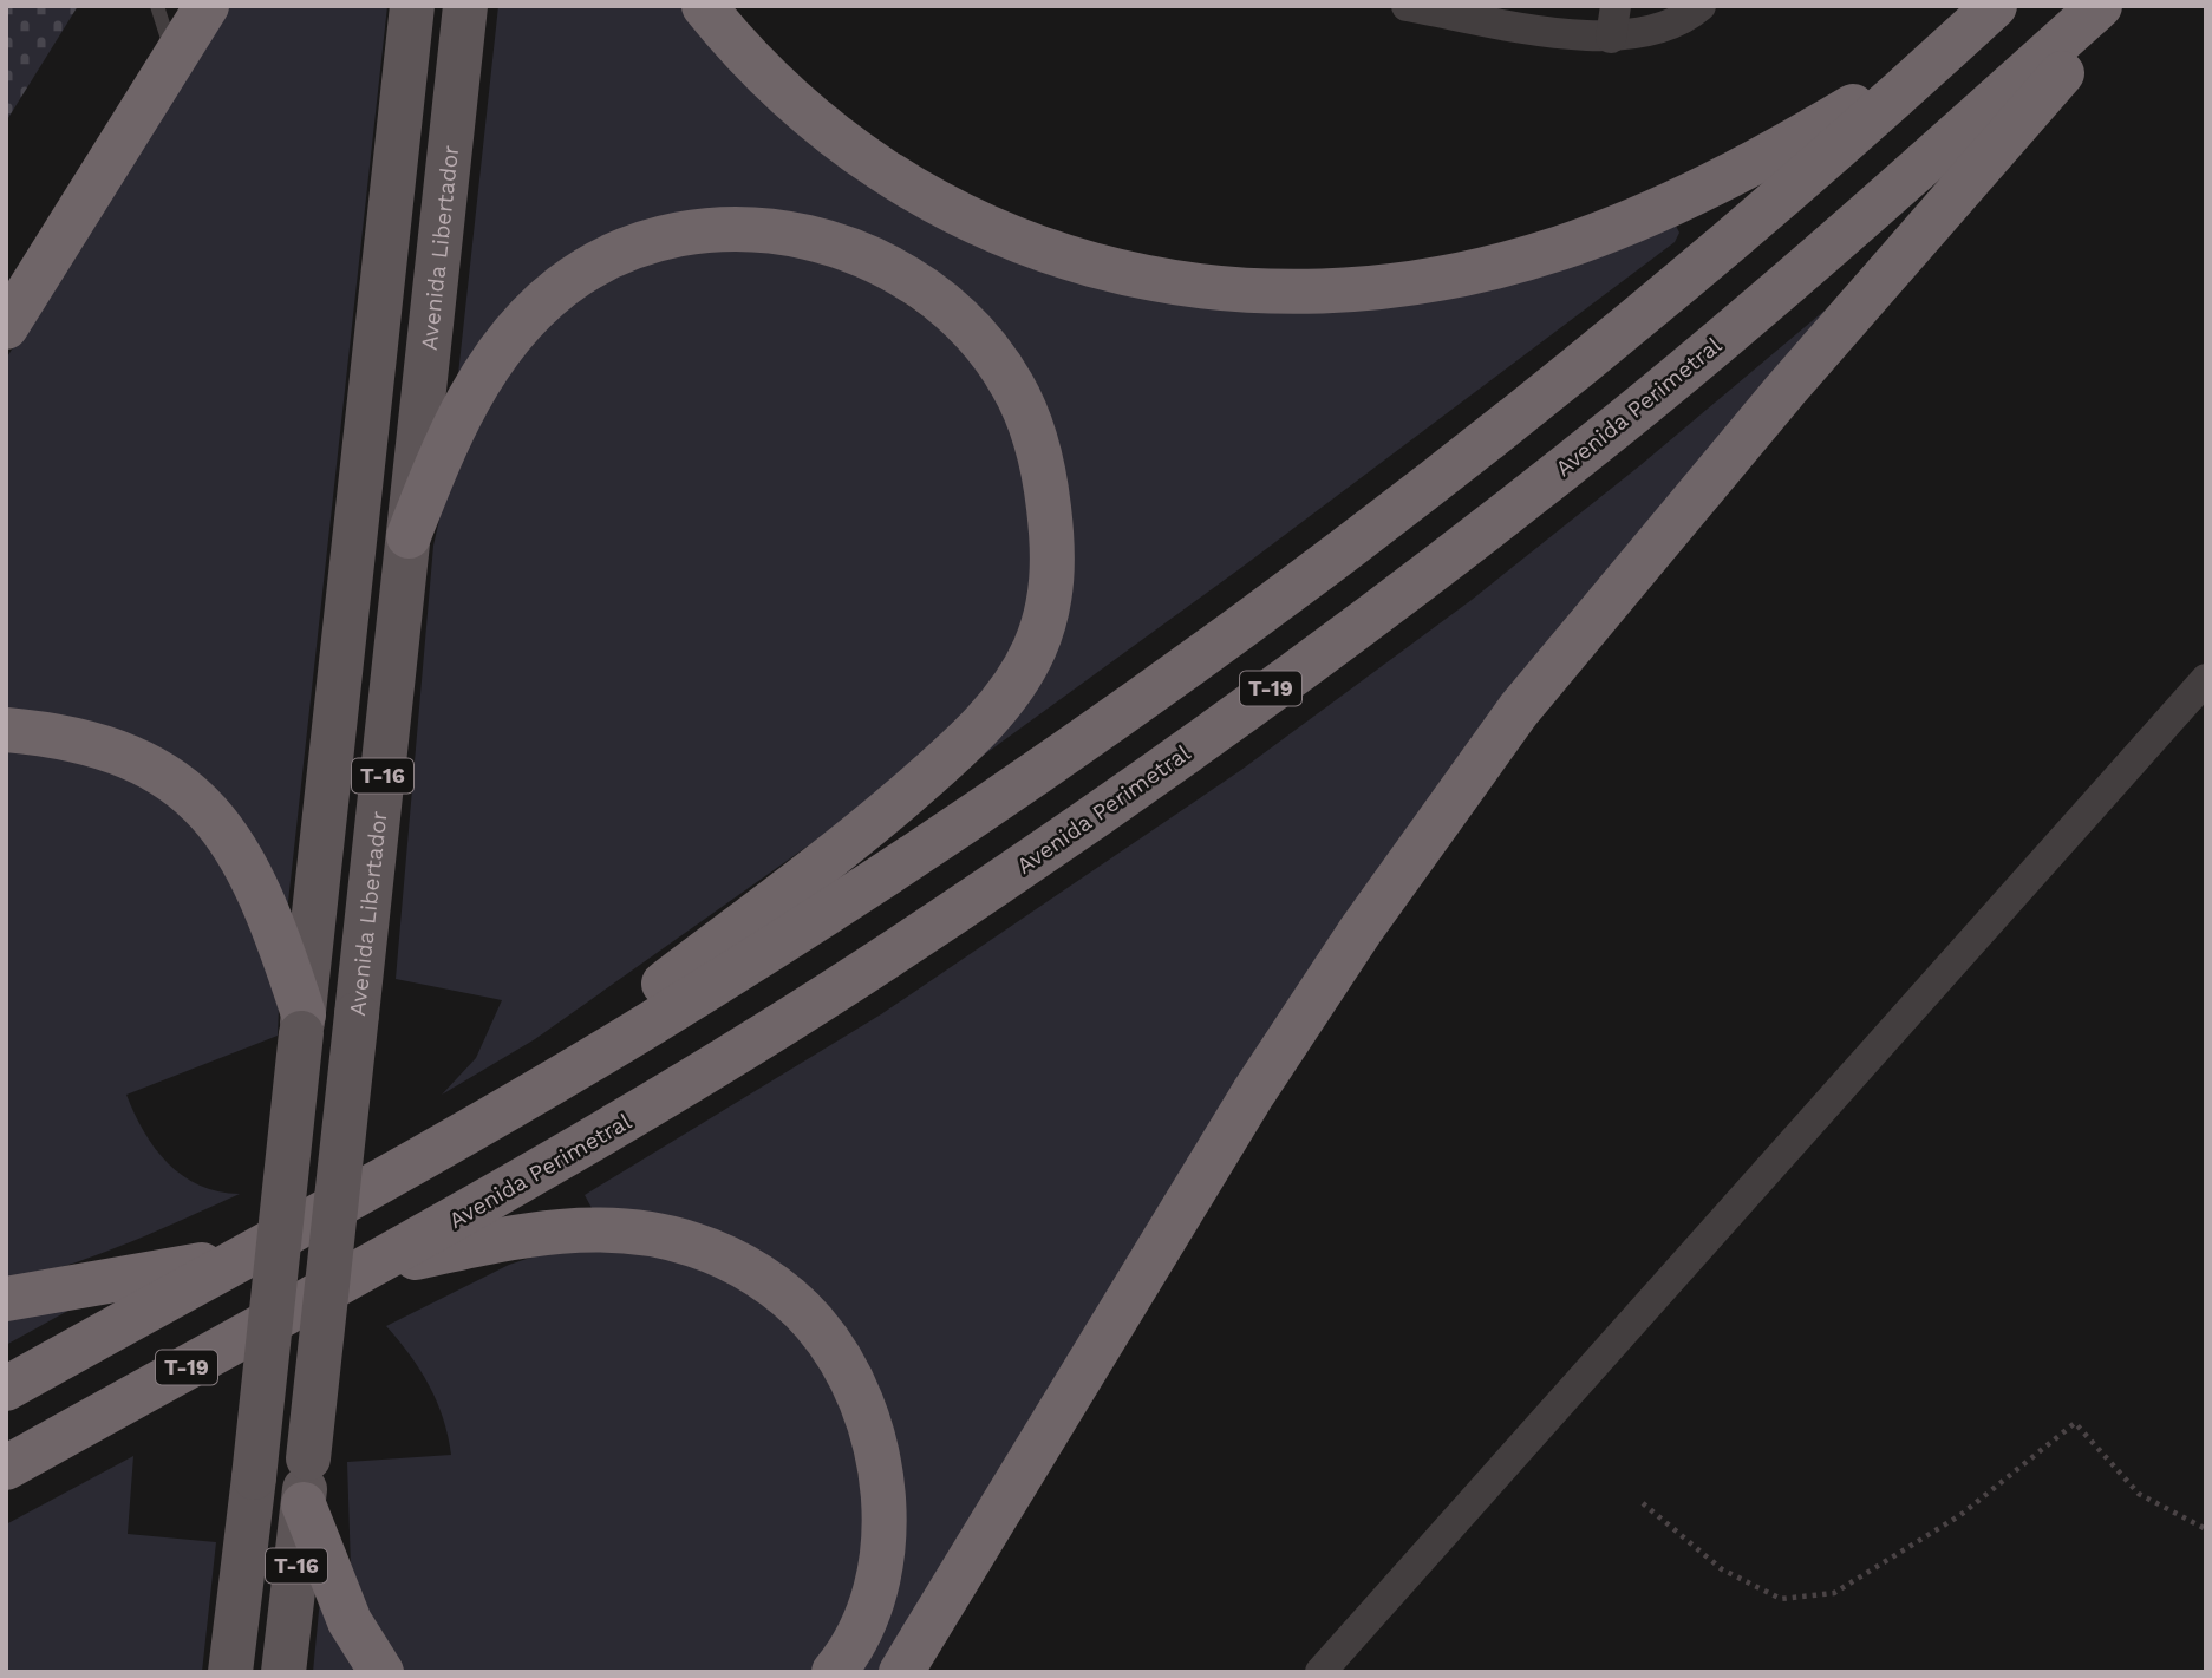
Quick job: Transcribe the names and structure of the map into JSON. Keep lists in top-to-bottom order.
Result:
{
  "streets": {
    "highway": ["Avenida Perimetral", "T-19"],
    "main road": ["Avenida Libertador", "T-16"]
  }
}
